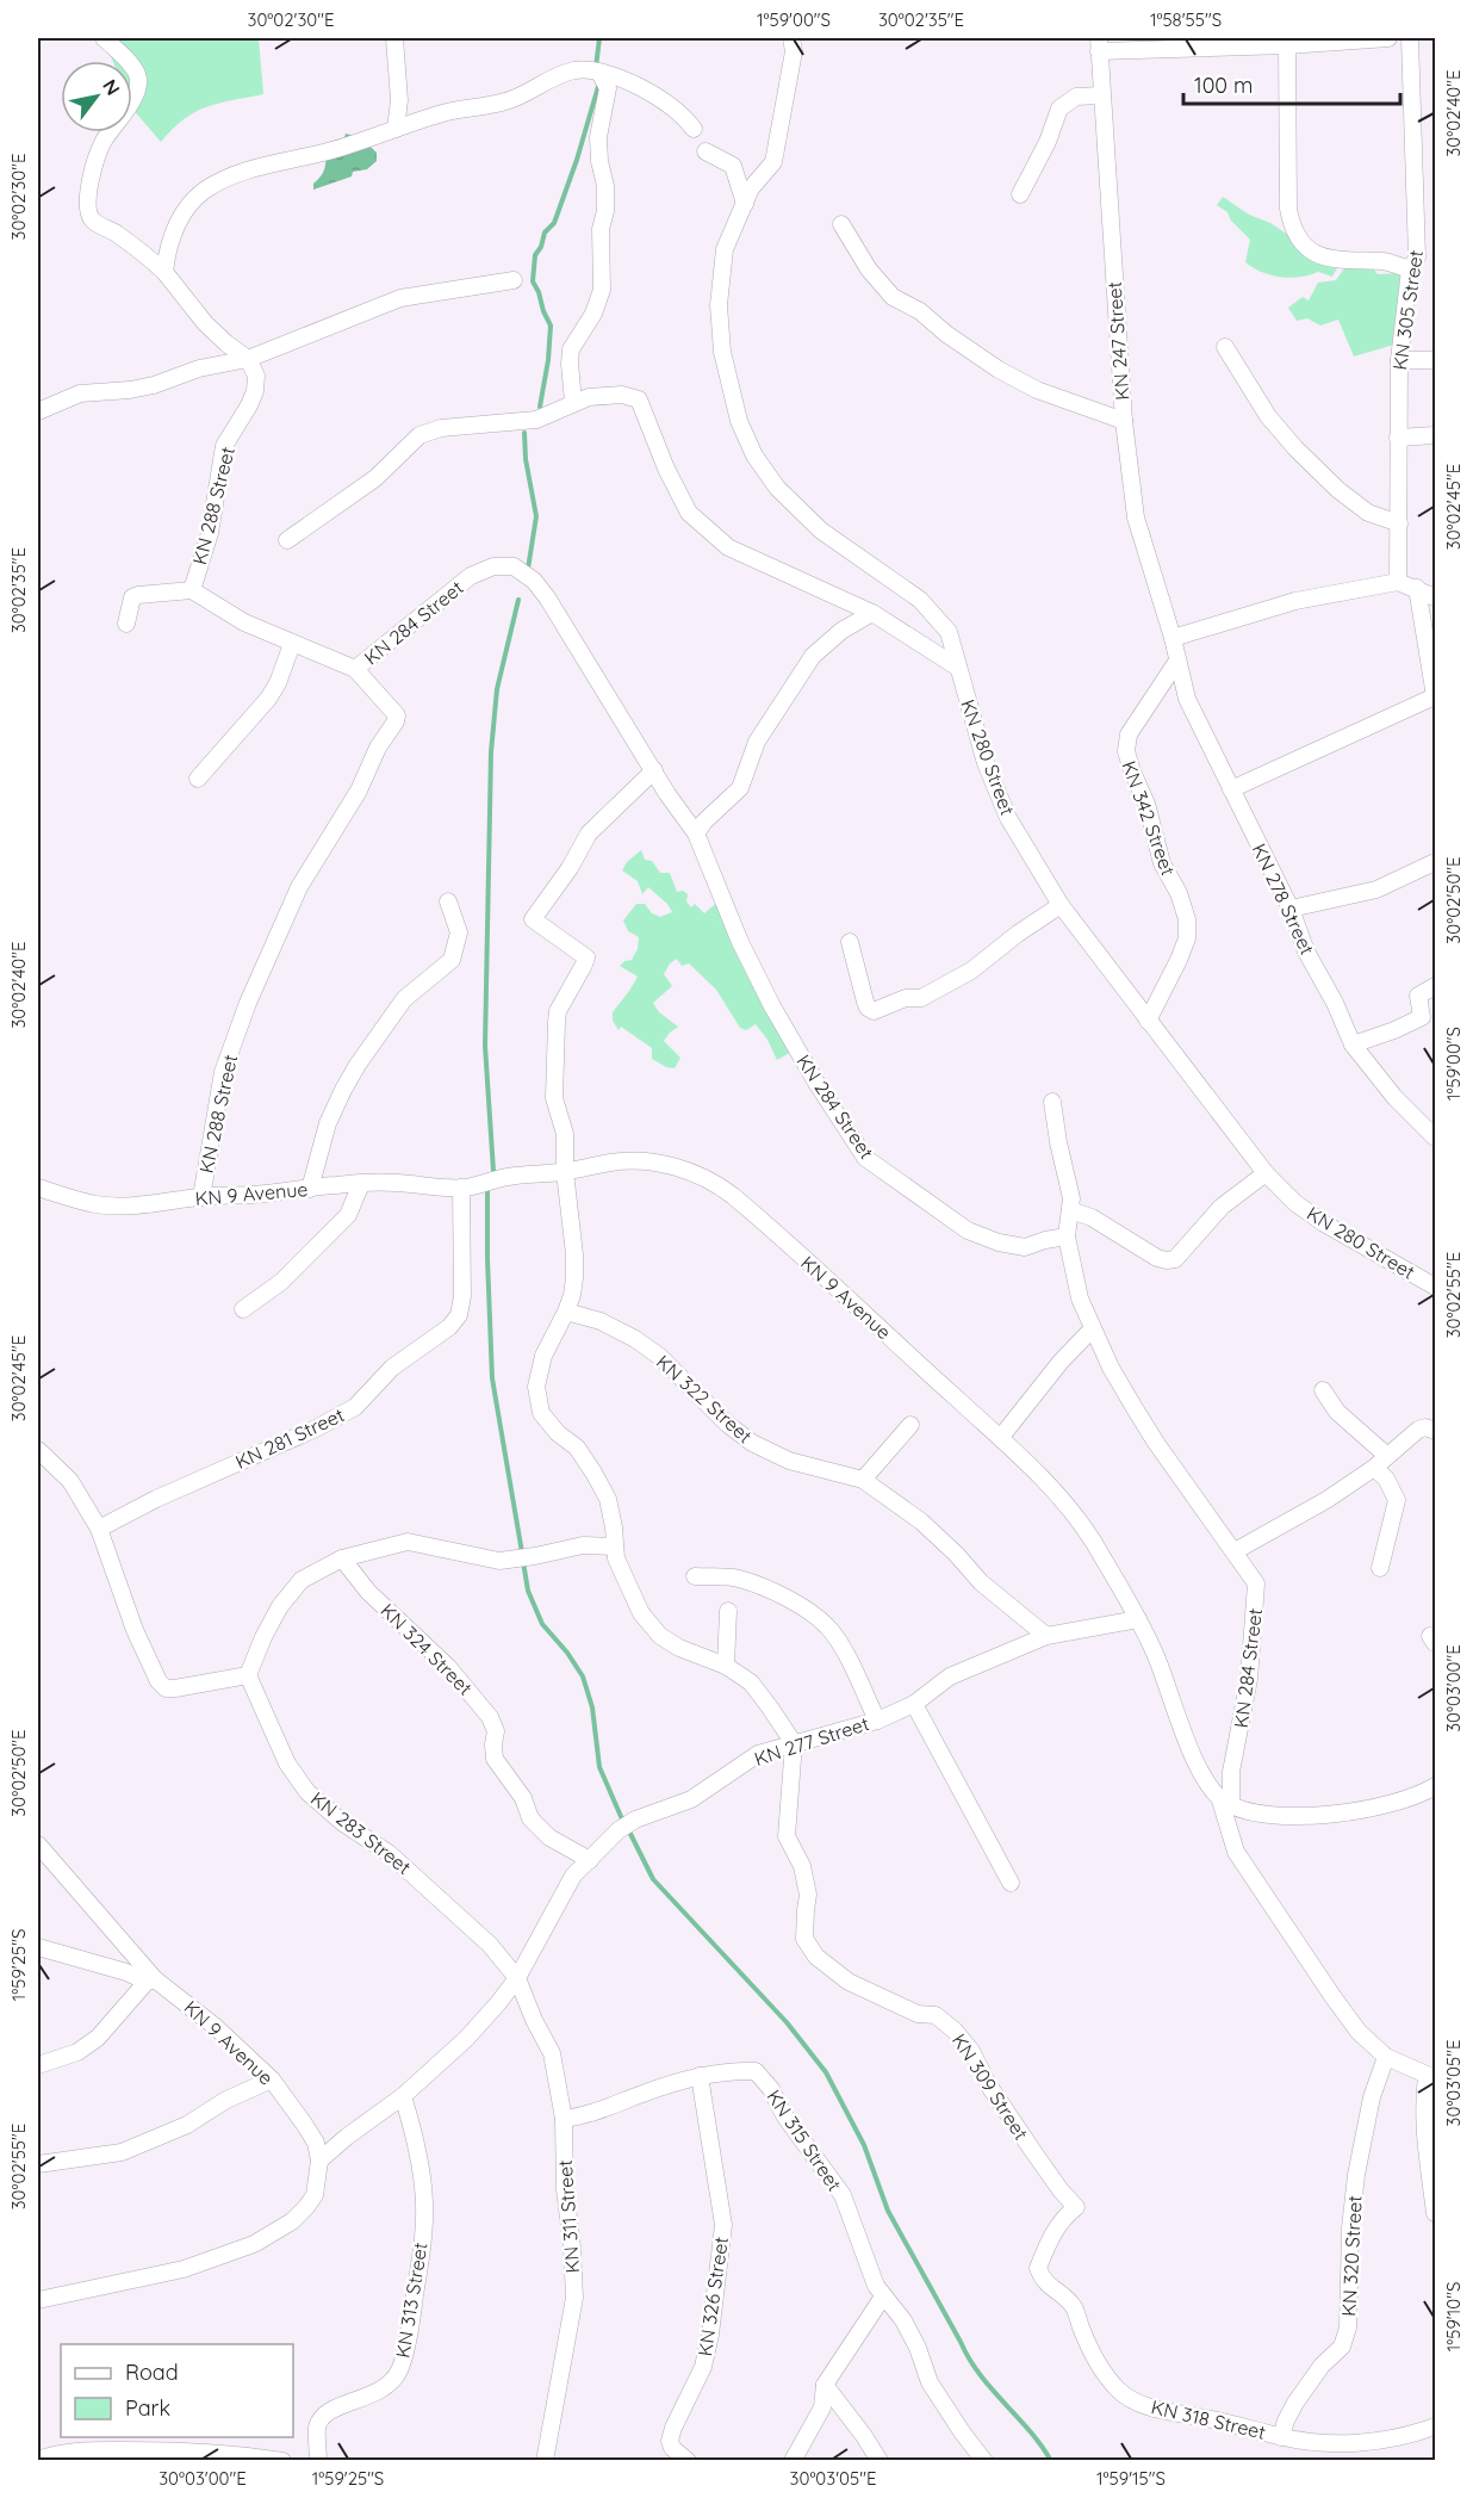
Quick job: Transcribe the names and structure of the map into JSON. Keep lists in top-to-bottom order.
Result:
{
  "streets": {
    "street": [
      "KN 305 Street",
      "KN 247 Street",
      "KN 288 Street",
      "KN 284 Street",
      "KN 280 Street",
      "KN 342 Street",
      "KN 278 Street",
      "KN 9 Avenue",
      "KN 322 Street",
      "KN 281 Street",
      "KN 324 Street",
      "KN 277 Street",
      "KN 283 Street",
      "KN 309 Street",
      "KN 315 Street",
      "KN 311 Street",
      "KN 320 Street",
      "KN 326 Street",
      "KN 313 Street",
      "KN 318 Street"
    ]
  },
  "crossings": [
    ["KN 247 Street", "KN 278 Street"],
    ["KN 288 Street", "KN 284 Street"],
    ["KN 288 Street", "KN 9 Avenue"],
    ["KN 284 Street", "KN 9 Avenue"],
    ["KN 280 Street", "KN 342 Street"],
    ["KN 342 Street", "KN 278 Street"],
    ["KN 9 Avenue", "KN 281 Street"],
    ["KN 9 Avenue", "KN 277 Street"],
    ["KN 322 Street", "KN 277 Street"],
    ["KN 324 Street", "KN 277 Street"],
    ["KN 277 Street", "KN 283 Street"],
    ["KN 277 Street", "KN 309 Street"],
    ["KN 277 Street", "KN 311 Street"],
    ["KN 277 Street", "KN 313 Street"],
    ["KN 283 Street", "KN 311 Street"],
    ["KN 309 Street", "KN 318 Street"],
    ["KN 315 Street", "KN 311 Street"],
    ["KN 315 Street", "KN 326 Street"],
    ["KN 320 Street", "KN 318 Street"]
  ],
  "legend": ["Road", "Park"],
  "scale_bar": "100 m",
  "north": "top right",
  "coordinates": [
    "30°02'30\"E",
    "1°59'00\"S",
    "30°02'35\"E",
    "1°58'55\"S",
    "30°02'40\"E",
    "30°02'45\"E",
    "30°02'50\"E",
    "30°02'55\"E",
    "30°03'00\"E",
    "1°59'25\"S",
    "30°03'05\"E",
    "1°59'10\"S",
    "1°59'15\"S"
  ]
}
